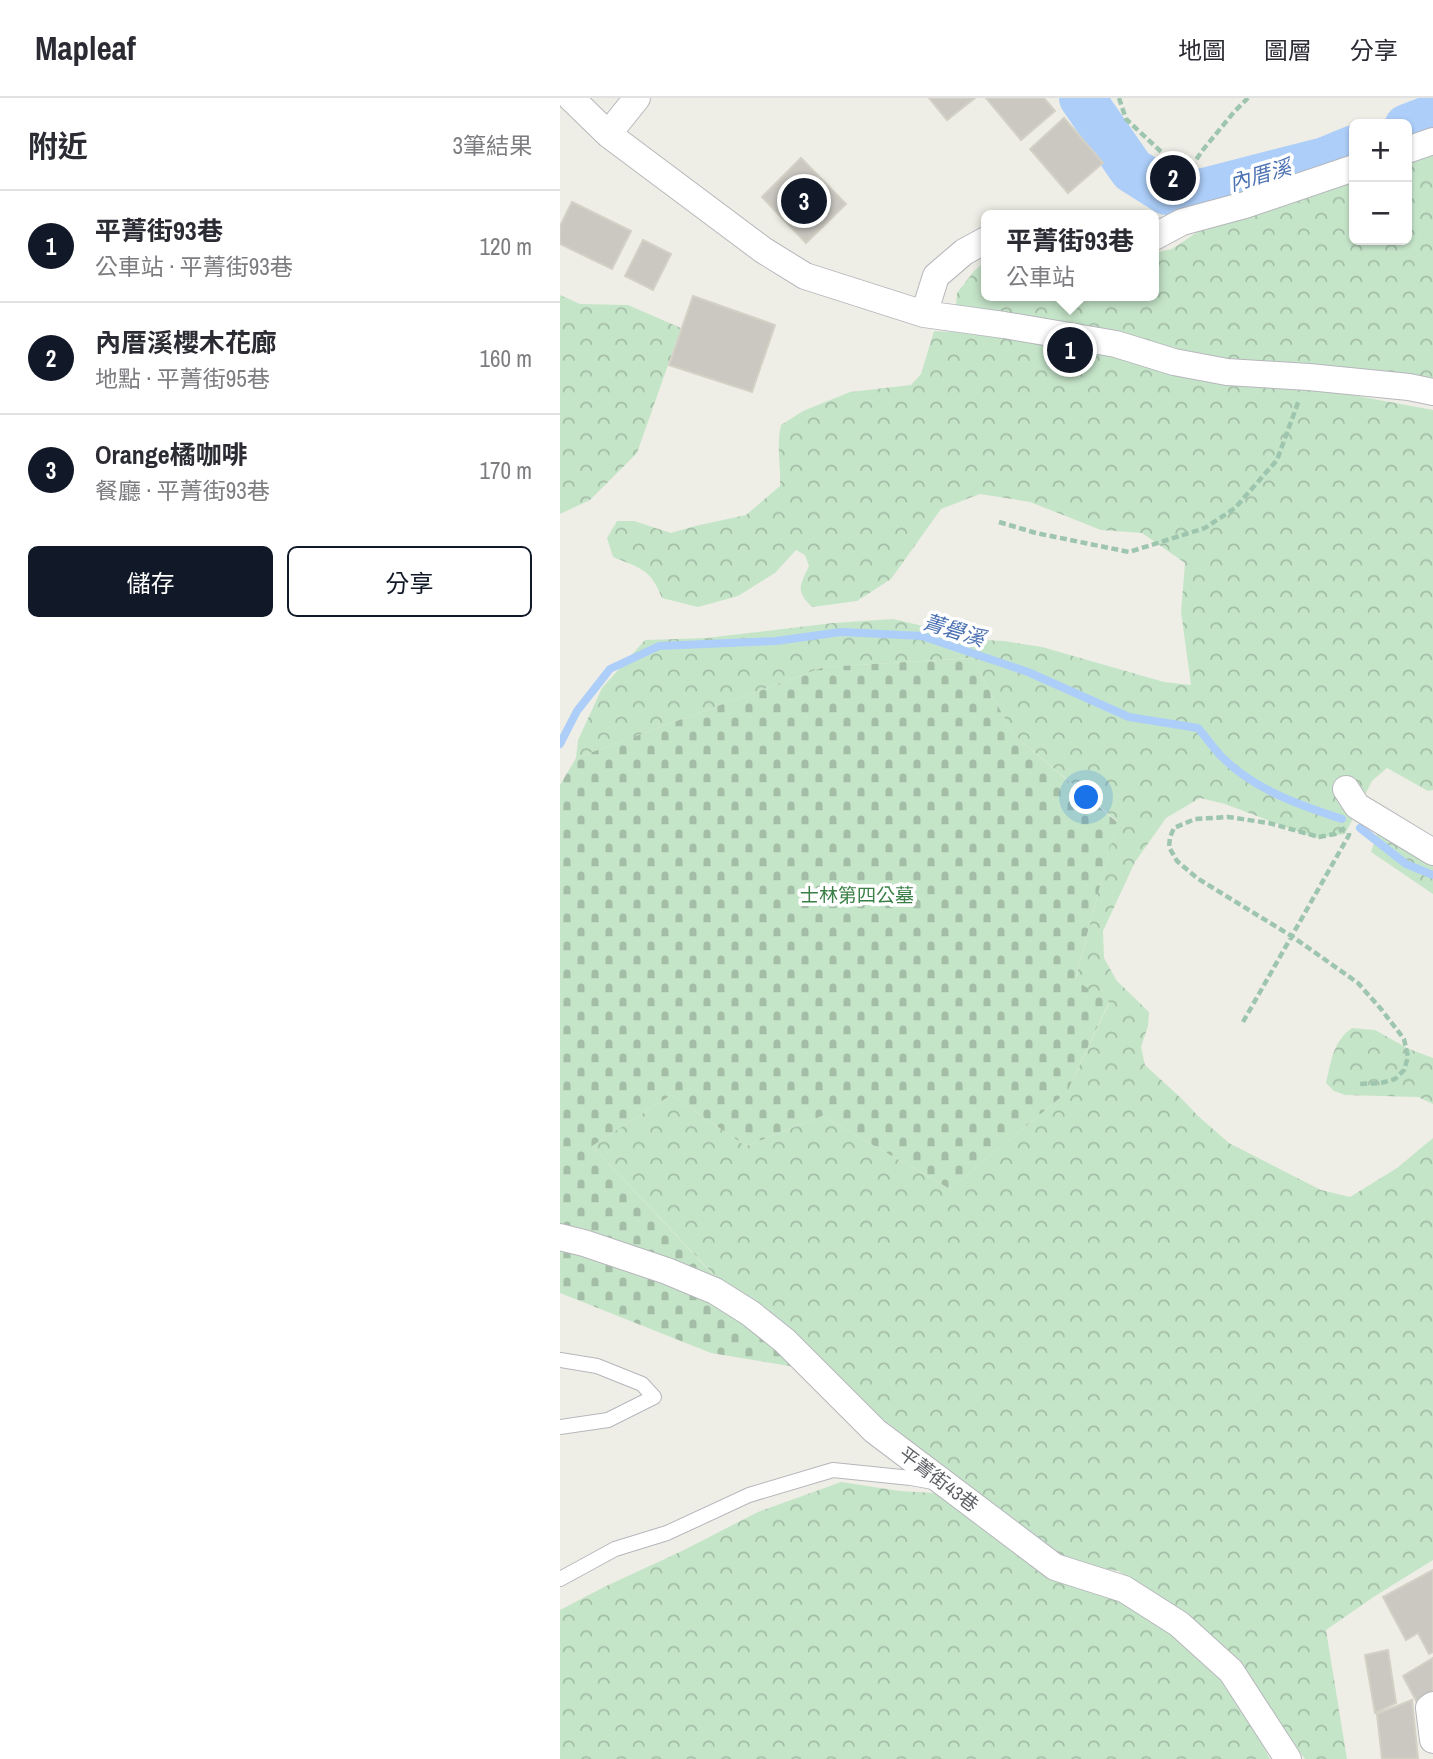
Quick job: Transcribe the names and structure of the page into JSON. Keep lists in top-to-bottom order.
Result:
{
  "streets": {
    "street": ["平菁街43巷"]
  },
  "water": ["內厝溪", "菁礐溪"],
  "parks": ["士林第四公墓"],
  "page": {
    "header": "Mapleaf",
    "nav": ["地圖", "圖層", "分享"],
    "heading": ["附近", "3筆結果"],
    "map_buttons": ["+", "−"],
    "pins": ["2", "3", "1"],
    "list": [
      {
        "mark": "1",
        "name": "平菁街93巷",
        "note": "公車站 · 平菁街93巷",
        "value": "120 m"
      },
      {
        "mark": "2",
        "name": "內厝溪櫻木花廊",
        "note": "地點 · 平菁街95巷",
        "value": "160 m"
      },
      {
        "mark": "3",
        "name": "Orange橘咖啡",
        "note": "餐廳 · 平菁街93巷",
        "value": "170 m"
      }
    ],
    "popup": ["平菁街93巷", "公車站"],
    "buttons": ["儲存", "分享"]
  }
}
